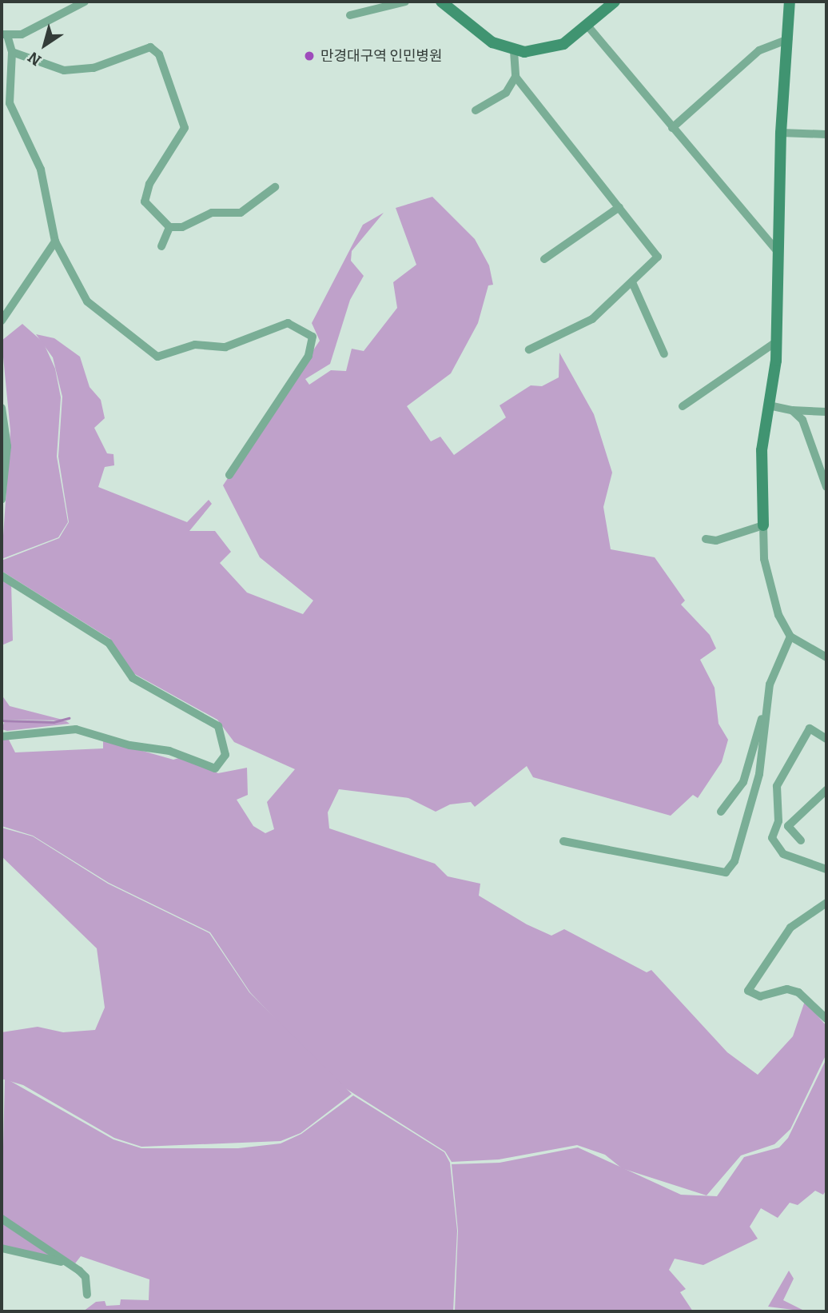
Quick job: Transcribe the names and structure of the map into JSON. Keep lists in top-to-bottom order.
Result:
{
  "places": ["만경대구역 인민병원"],
  "north": "bottom left"
}
